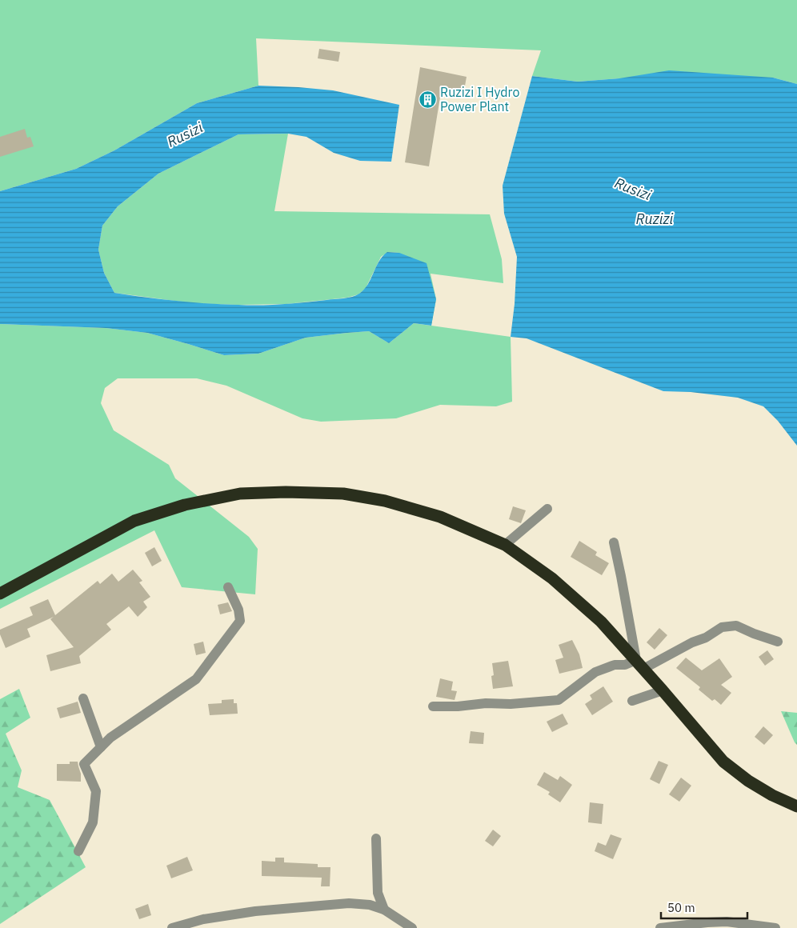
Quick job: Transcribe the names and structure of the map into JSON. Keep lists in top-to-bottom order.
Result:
{
  "water": ["Rusizi", "Ruzizi"],
  "places": {
    "building": ["Ruzizi I Hydro Power Plant"]
  },
  "scale_bar": "50 m"
}
